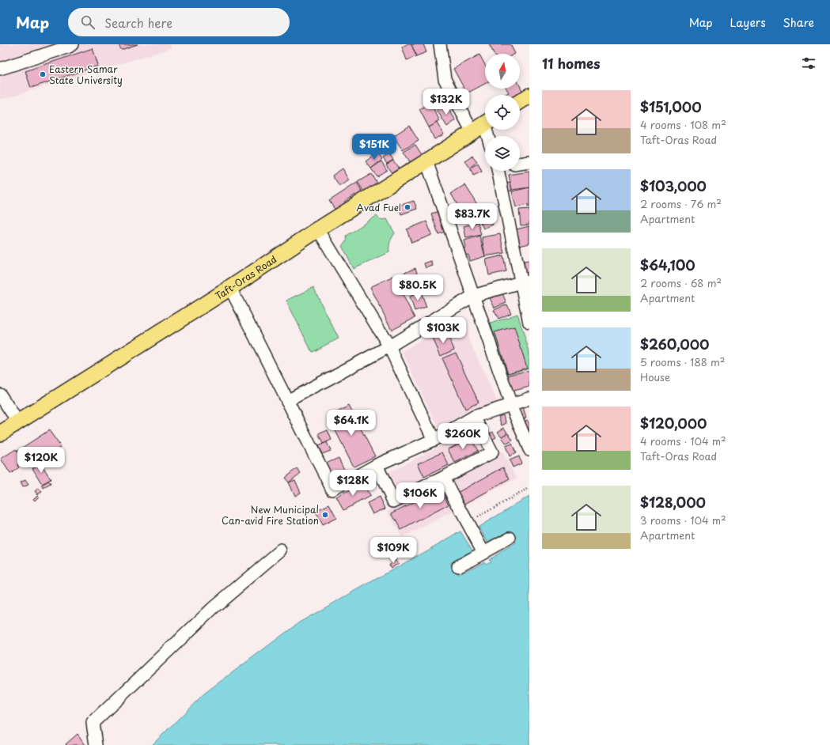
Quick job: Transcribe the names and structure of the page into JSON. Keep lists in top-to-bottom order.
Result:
{
  "streets": {
    "main road": ["Taft-Oras Road"]
  },
  "places": ["Eastern Samar State University", "Avad Fuel", "New Municipal Can-avid Fire Station"],
  "north": "top",
  "page": {
    "header": "Map",
    "search": "Search here",
    "nav": ["Map", "Layers", "Share"],
    "heading": "11 homes",
    "list": [
      {
        "name": "$151,000",
        "note": "4 rooms · 108 m² · Taft-Oras Road"
      },
      {
        "name": "$103,000",
        "note": "2 rooms · 76 m² · Apartment"
      },
      {
        "name": "$64,100",
        "note": "2 rooms · 68 m² · Apartment"
      },
      {
        "name": "$260,000",
        "note": "5 rooms · 188 m² · House"
      },
      {
        "name": "$120,000",
        "note": "4 rooms · 104 m² · Taft-Oras Road"
      },
      {
        "name": "$128,000",
        "note": "3 rooms · 104 m² · Apartment"
      }
    ],
    "price": [
      "$132K",
      "$151K",
      "$83.7K",
      "$80.5K",
      "$103K",
      "$64.1K",
      "$260K",
      "$120K",
      "$128K",
      "$106K",
      "$109K"
    ]
  }
}
